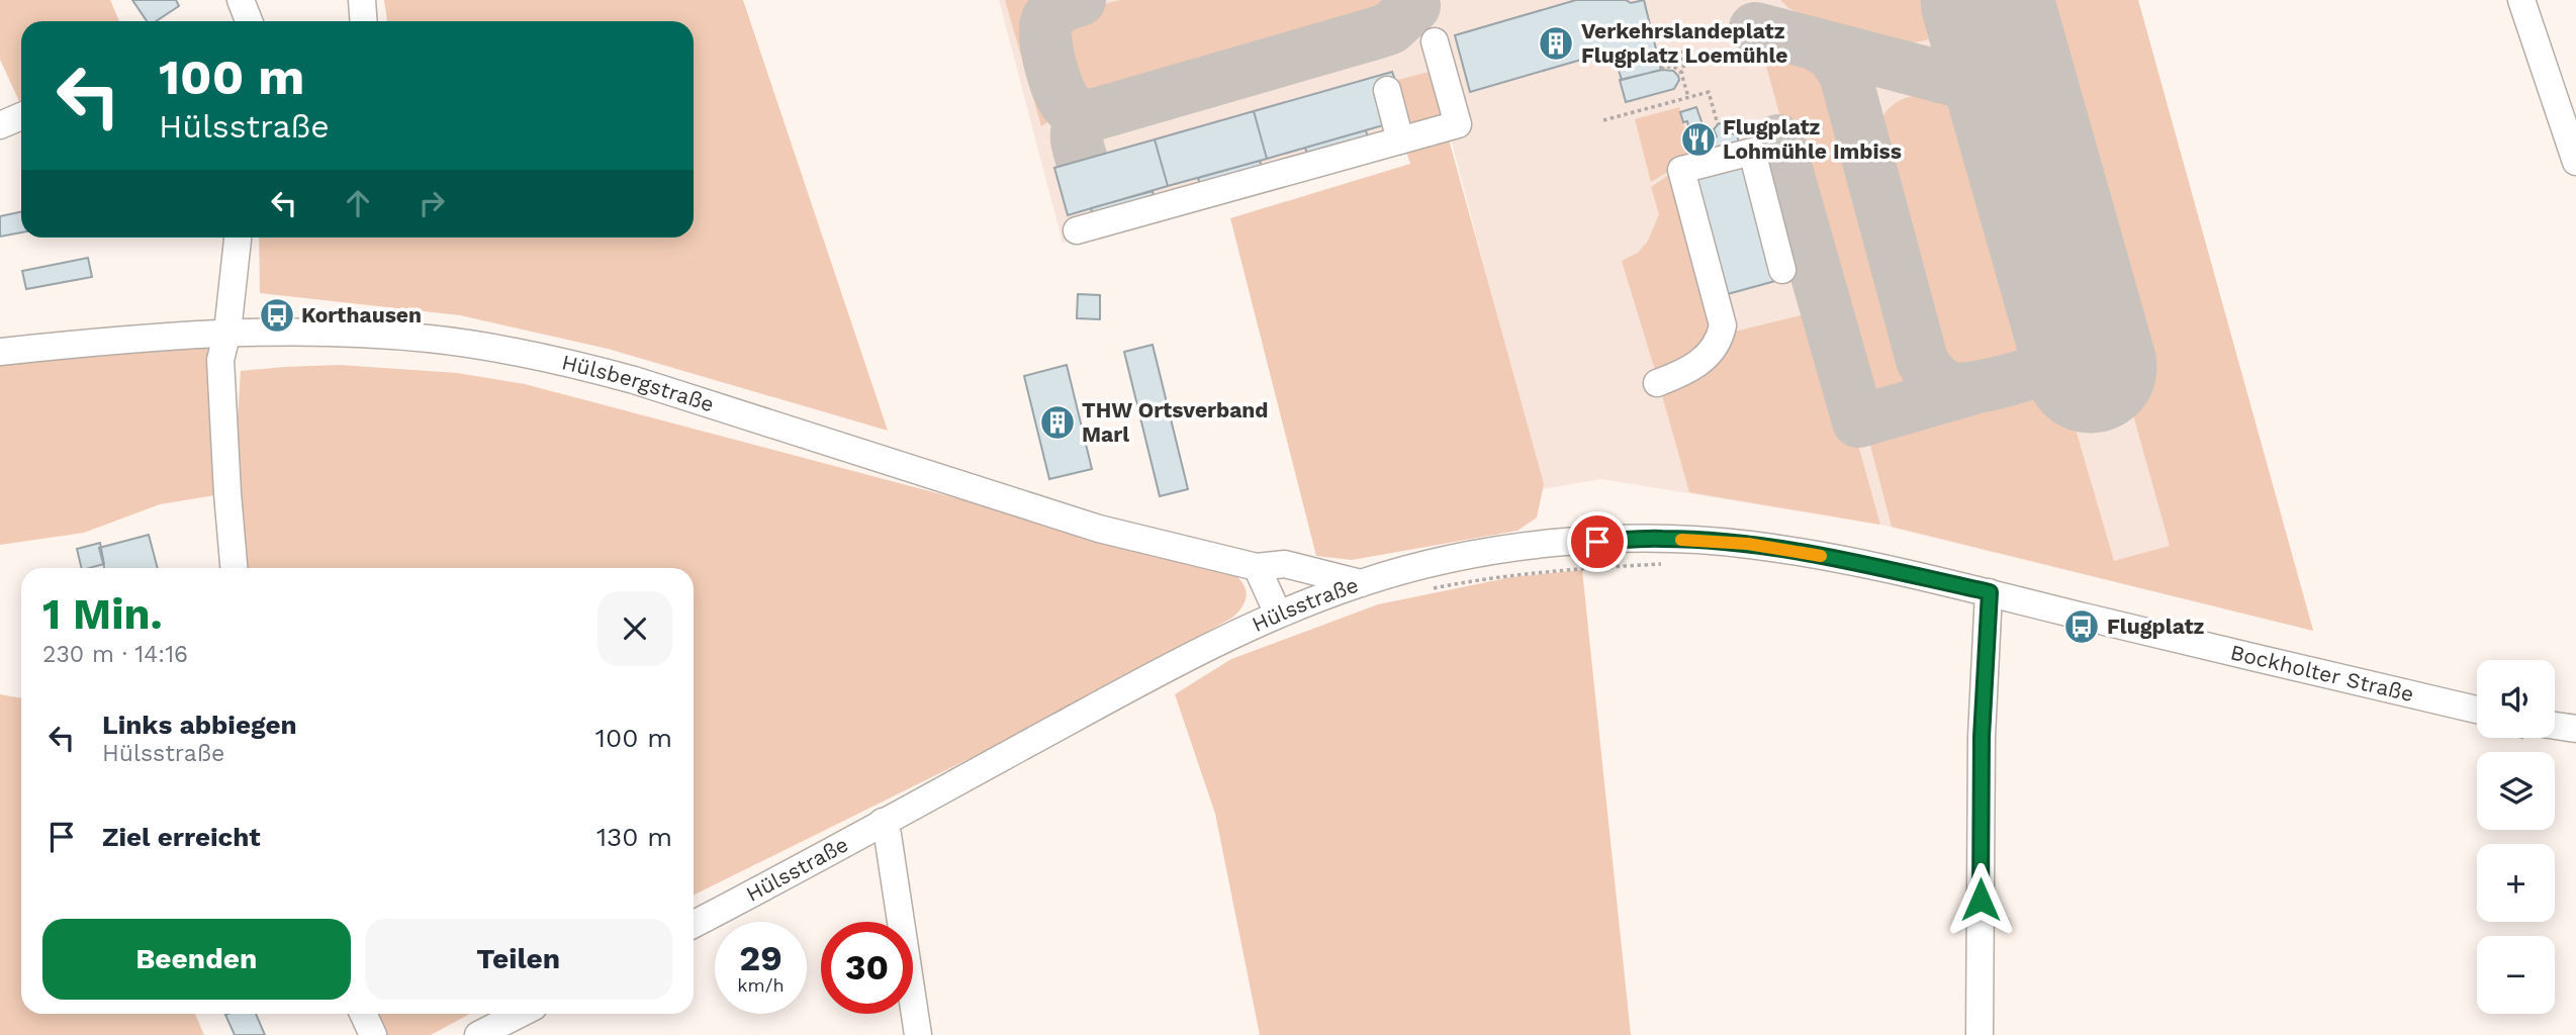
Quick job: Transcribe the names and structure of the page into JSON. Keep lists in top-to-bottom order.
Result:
{
  "streets": {
    "street": ["Hülsbergstraße", "Hülsstraße", "Bockholter Straße"]
  },
  "crossings": [
    ["Hülsbergstraße", "Hülsstraße"],
    ["Hülsstraße", "Bockholter Straße"]
  ],
  "places": {
    "building": ["Verkehrslandeplatz Flugplatz Loemühle", "THW Ortsverband Marl"],
    "restaurant": ["Flugplatz Lohmühle Imbiss"],
    "bus stop": ["Korthausen", "Flugplatz"]
  },
  "page": {
    "turn": ["100 m", "Hülsstraße"],
    "heading": ["1 Min.", "230 m · 14:16"],
    "map_buttons": ["+", "−"],
    "list": [
      {
        "name": "Links abbiegen",
        "note": "Hülsstraße",
        "value": "100 m"
      },
      {
        "name": "Ziel erreicht",
        "value": "130 m"
      }
    ],
    "buttons": ["Beenden", "Teilen"],
    "speed": "29 km/h",
    "limit": "30"
  }
}
